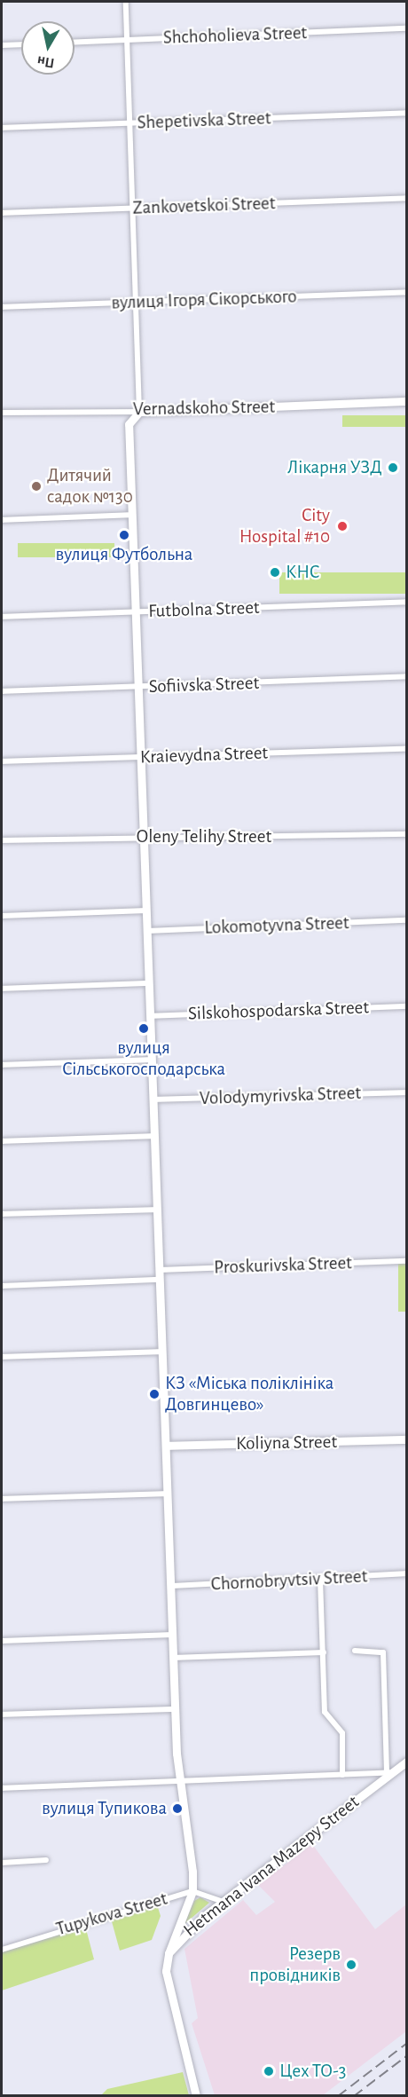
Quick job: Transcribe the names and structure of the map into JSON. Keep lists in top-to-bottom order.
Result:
{
  "streets": {
    "street": [
      "Shchoholieva Street",
      "Shepetivska Street",
      "Zankovetskoi Street",
      "вулиця Ігоря Сікорського",
      "Vernadskoho Street",
      "Futbolna Street",
      "Sofiivska Street",
      "Kraievydna Street",
      "Oleny Telihy Street",
      "Lokomotyvna Street",
      "Silskohospodarska Street",
      "Volodymyrivska Street",
      "Proskurivska Street",
      "Koliyna Street",
      "Chornobryvtsiv Street",
      "Hetmana Ivana Mazepy Street",
      "Tupykova Street"
    ]
  },
  "crossings": [
    ["Hetmana Ivana Mazepy Street", "Tupykova Street"]
  ],
  "places": [
    "Лікарня УЗД",
    "Дитячий садок №130",
    "City Hospital #10",
    "вулиця Футбольна",
    "КНС",
    "вулиця Сільськогосподарська",
    "КЗ «Міська поліклініка Довгинцево»",
    "вулиця Тупикова",
    "Резерв провідників",
    "Цех ТО-3"
  ],
  "north": "bottom"
}
